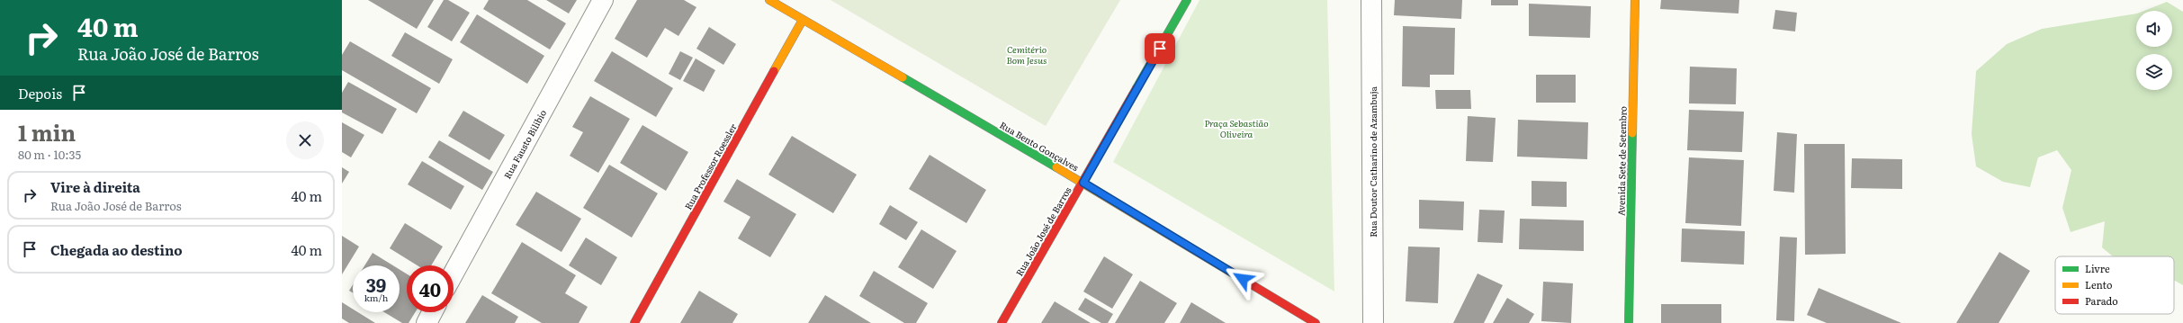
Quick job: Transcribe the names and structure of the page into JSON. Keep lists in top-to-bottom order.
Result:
{
  "streets": {
    "street": [
      "Rua Fausto Bilibio",
      "Rua Bento Gonçalves",
      "Avenida Sete de Setembro",
      "Rua Doutor Catharino de Azambuja",
      "Rua Professor Roessler",
      "Rua João José de Barros"
    ]
  },
  "crossings": [
    ["Rua Bento Gonçalves", "Rua Professor Roessler"],
    ["Rua Bento Gonçalves", "Rua João José de Barros"]
  ],
  "parks": ["Cemitério Bom Jesus", "Praça Sebastião Oliveira"],
  "legend": ["Livre", "Lento", "Parado"],
  "page": {
    "turn": ["40 m", "Rua João José de Barros"],
    "then": "Depois",
    "heading": ["1 min", "80 m · 10:35"],
    "list": [
      {
        "name": "Vire à direita",
        "note": "Rua João José de Barros",
        "value": "40 m"
      },
      {
        "name": "Chegada ao destino",
        "value": "40 m"
      }
    ],
    "speed": "39 km/h",
    "limit": "40"
  }
}
